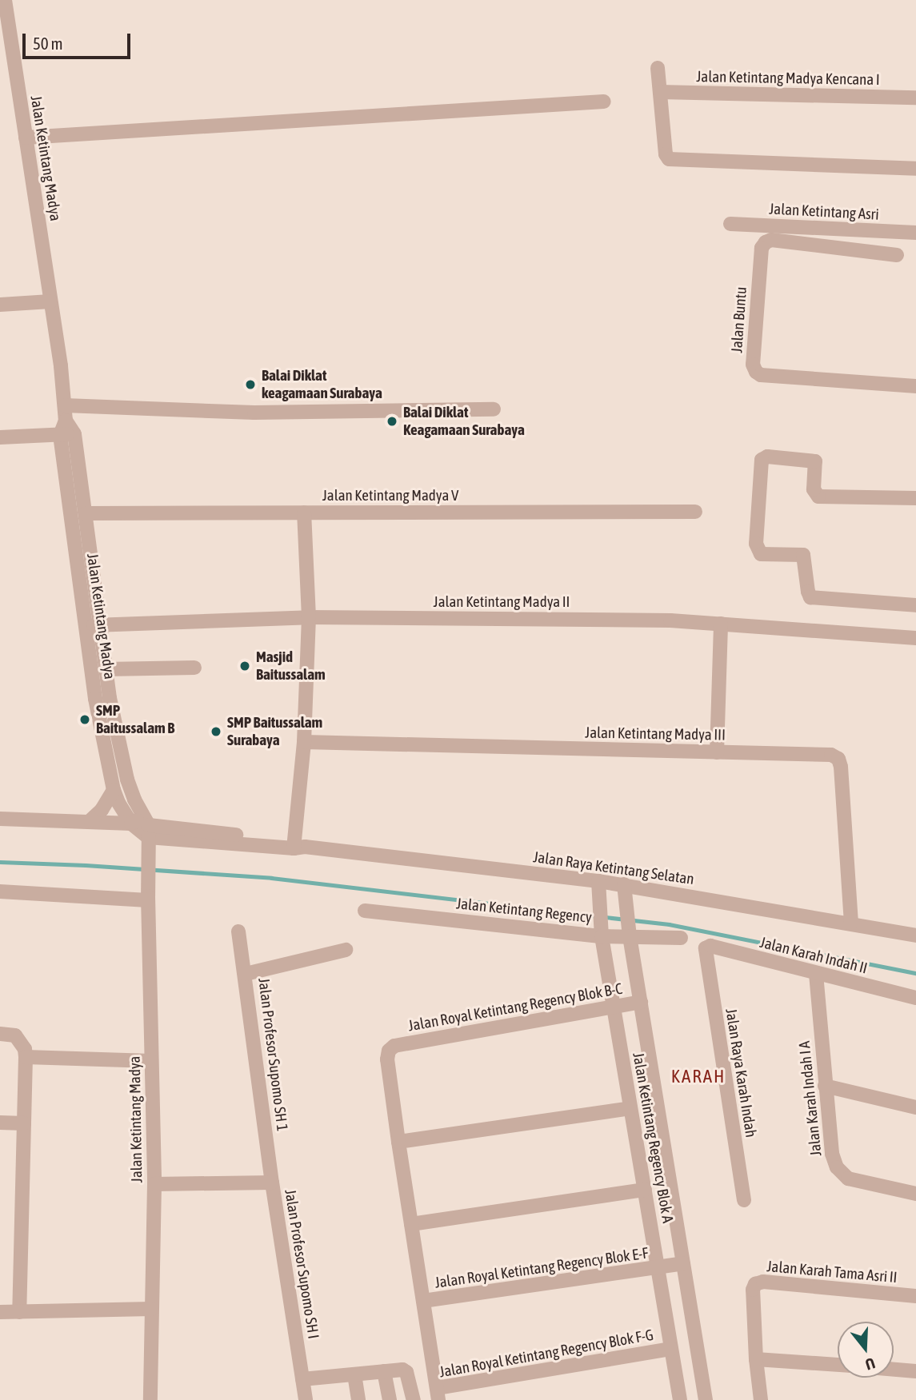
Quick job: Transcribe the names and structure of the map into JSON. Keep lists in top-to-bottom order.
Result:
{
  "streets": {
    "street": [
      "Jalan Ketintang Madya Kencana I",
      "Jalan Ketintang Madya",
      "Jalan Ketintang Asri",
      "Jalan Buntu",
      "Jalan Ketintang Madya V",
      "Jalan Ketintang Madya II",
      "Jalan Ketintang Madya III",
      "Jalan Raya Ketintang Selatan",
      "Jalan Ketintang Regency",
      "Jalan Karah Indah II",
      "Jalan Royal Ketintang Regency Blok B-C",
      "Jalan Profesor Supomo SH 1",
      "Jalan Raya Karah Indah",
      "Jalan Karah Indah I A",
      "Jalan Ketintang Regency Blok A",
      "Jalan Profesor Supomo SH I",
      "Jalan Royal Ketintang Regency Blok E-F",
      "Jalan Karah Tama Asri II",
      "Jalan Royal Ketintang Regency Blok F-G"
    ]
  },
  "crossings": [
    ["Jalan Ketintang Madya", "Jalan Ketintang Madya V"],
    ["Jalan Ketintang Madya", "Jalan Ketintang Madya II"],
    ["Jalan Ketintang Madya", "Jalan Raya Ketintang Selatan"],
    ["Jalan Ketintang Madya", "Jalan Profesor Supomo SH I"],
    ["Jalan Ketintang Madya III", "Jalan Raya Ketintang Selatan"],
    ["Jalan Raya Ketintang Selatan", "Jalan Ketintang Regency Blok A"],
    ["Jalan Ketintang Regency", "Jalan Ketintang Regency Blok A"],
    ["Jalan Karah Indah II", "Jalan Raya Karah Indah"],
    ["Jalan Karah Indah II", "Jalan Karah Indah I A"],
    ["Jalan Royal Ketintang Regency Blok B-C", "Jalan Ketintang Regency Blok A"],
    ["Jalan Royal Ketintang Regency Blok B-C", "Jalan Royal Ketintang Regency Blok E-F"],
    ["Jalan Profesor Supomo SH 1", "Jalan Profesor Supomo SH I"],
    ["Jalan Ketintang Regency Blok A", "Jalan Royal Ketintang Regency Blok E-F"],
    ["Jalan Ketintang Regency Blok A", "Jalan Royal Ketintang Regency Blok F-G"],
    ["Jalan Royal Ketintang Regency Blok E-F", "Jalan Royal Ketintang Regency Blok F-G"]
  ],
  "districts": ["KARAH"],
  "places": [
    "Balai Diklat keagamaan Surabaya",
    "Balai Diklat Keagamaan Surabaya",
    "Masjid Baitussalam",
    "SMP Baitussalam B",
    "SMP Baitussalam Surabaya"
  ],
  "scale_bar": "50 m",
  "north": "bottom"
}
